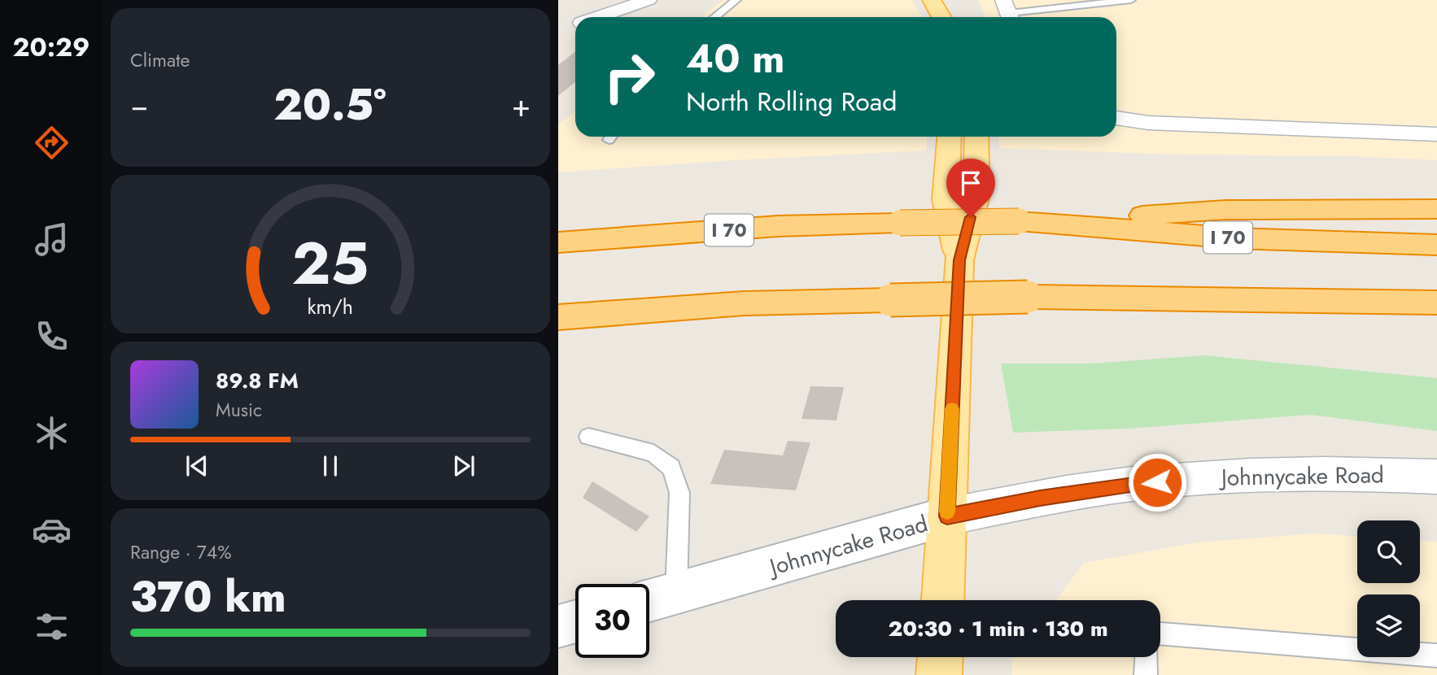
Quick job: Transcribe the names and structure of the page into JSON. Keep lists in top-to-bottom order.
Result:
{
  "streets": {
    "highway": ["I 70"],
    "street": ["Johnnycake Road"]
  },
  "page": {
    "tabs": "20:29",
    "tile": [
      "Climate",
      ["Range · 74%", "370 km"]
    ],
    "turn": ["40 m", "North Rolling Road"],
    "heat": ["−", "20.5°", "+"],
    "song": ["89.8 FM", "Music"],
    "limit": "30",
    "trip": "20:30 · 1 min · 130 m",
    "gauge": ["25", "km/h"]
  }
}
